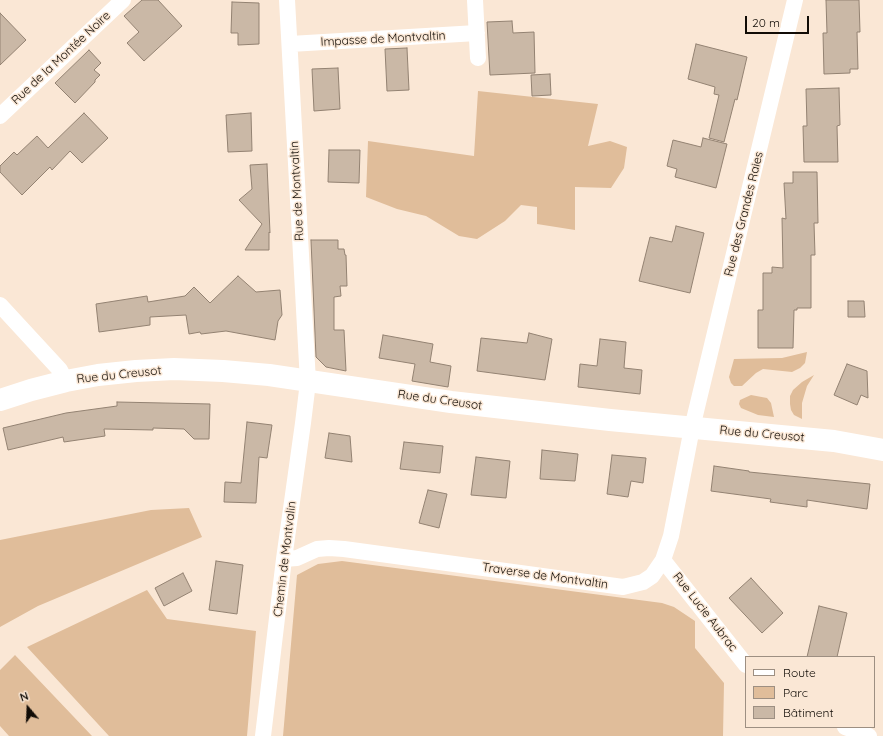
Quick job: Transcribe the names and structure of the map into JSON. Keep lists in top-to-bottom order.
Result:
{
  "streets": {
    "street": [
      "Impasse de Montvaltin",
      "Rue de la Montée Noire",
      "Rue de Montvaltin",
      "Rue des Grandes Raies",
      "Rue du Creusot",
      "Chemin de Montvalin",
      "Traverse de Montvaltin",
      "Rue Lucie Aubrac"
    ]
  },
  "crossings": [
    ["Impasse de Montvaltin", "Rue de Montvaltin"],
    ["Rue de Montvaltin", "Rue du Creusot"],
    ["Rue de Montvaltin", "Chemin de Montvalin"],
    ["Rue des Grandes Raies", "Rue du Creusot"],
    ["Rue des Grandes Raies", "Traverse de Montvaltin"],
    ["Rue du Creusot", "Chemin de Montvalin"],
    ["Rue du Creusot", "Traverse de Montvaltin"],
    ["Chemin de Montvalin", "Traverse de Montvaltin"],
    ["Traverse de Montvaltin", "Rue Lucie Aubrac"]
  ],
  "legend": ["Route", "Parc", "Bâtiment"],
  "scale_bar": "20 m",
  "north": "top"
}
